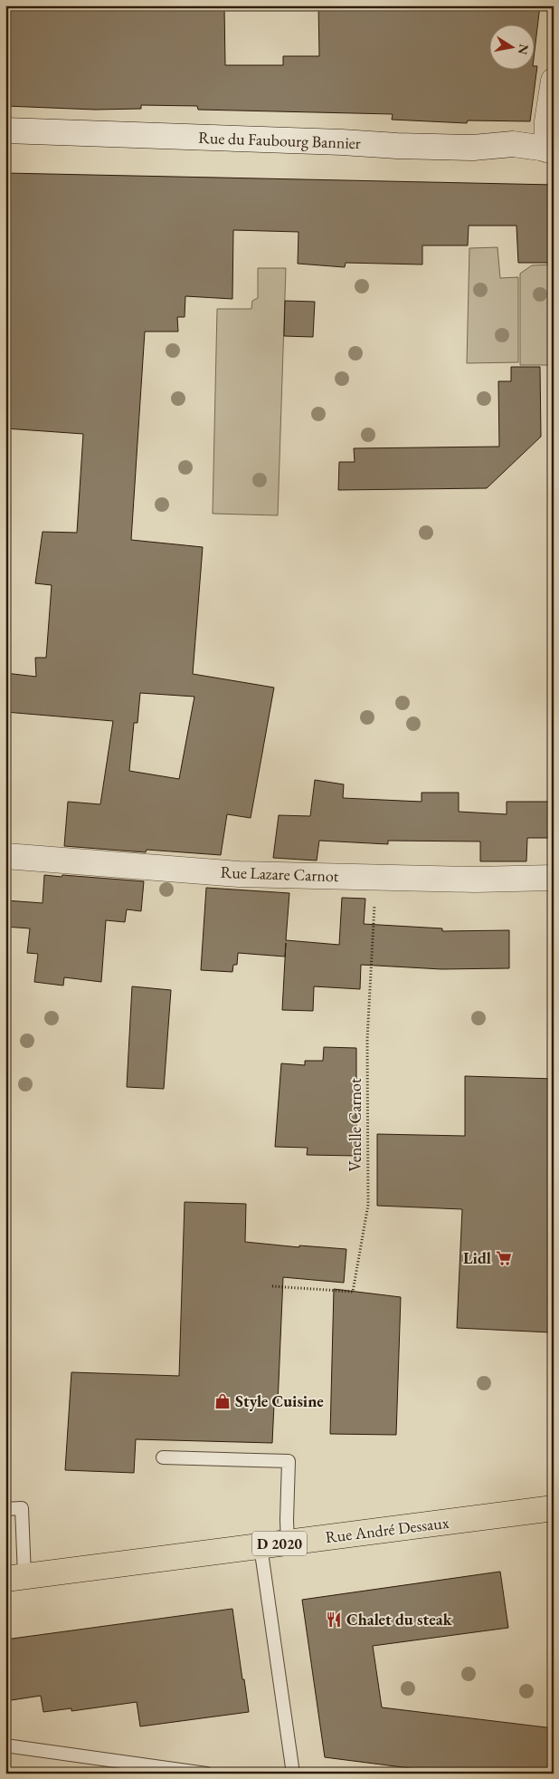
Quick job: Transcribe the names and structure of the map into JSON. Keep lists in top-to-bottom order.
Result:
{
  "streets": {
    "main road": ["Rue André Dessaux", "D 2020"],
    "street": ["Rue du Faubourg Bannier", "Rue Lazare Carnot"],
    "path": ["Venelle Carnot"]
  },
  "crossings": [
    ["Rue Lazare Carnot", "Venelle Carnot"]
  ],
  "places": {
    "supermarket": ["Lidl"],
    "shop": ["Style Cuisine"],
    "restaurant": ["Chalet du steak"]
  },
  "north": "right"
}
